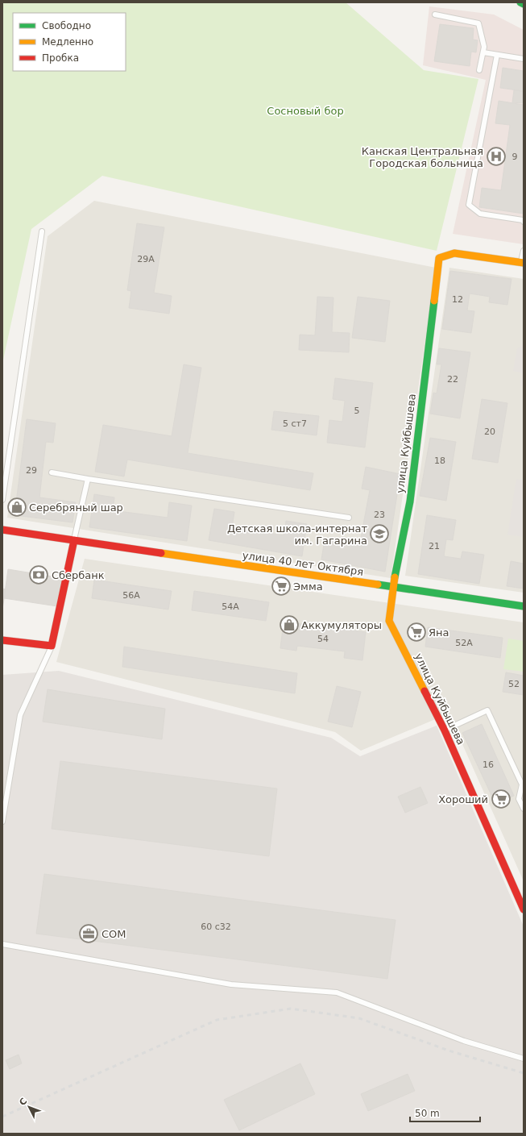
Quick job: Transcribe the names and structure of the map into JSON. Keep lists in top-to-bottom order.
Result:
{
  "streets": {
    "street": ["улица Куйбышева", "улица 40 лет Октября"]
  },
  "crossings": [
    ["улица Куйбышева", "улица 40 лет Октября"]
  ],
  "parks": ["Сосновый бор"],
  "places": {
    "hospital": ["Канская Центральная Городская больница"],
    "shop": ["Серебряный шар", "Аккумуляторы"],
    "school or university": ["Детская школа-интернат им. Гагарина"],
    "bank": ["Сбербанк"],
    "supermarket": ["Эмма", "Яна", "Хороший"],
    "office": ["СОМ"]
  },
  "house_numbers": [
    "9",
    "29А",
    "12",
    "22",
    "5",
    "5 ст7",
    "20",
    "18",
    "29",
    "23",
    "21",
    "56А",
    "54А",
    "54",
    "52А",
    "52",
    "16",
    "60 с32"
  ],
  "legend": ["Свободно", "Медленно", "Пробка"],
  "scale_bar": "50 m",
  "north": "top left"
}
